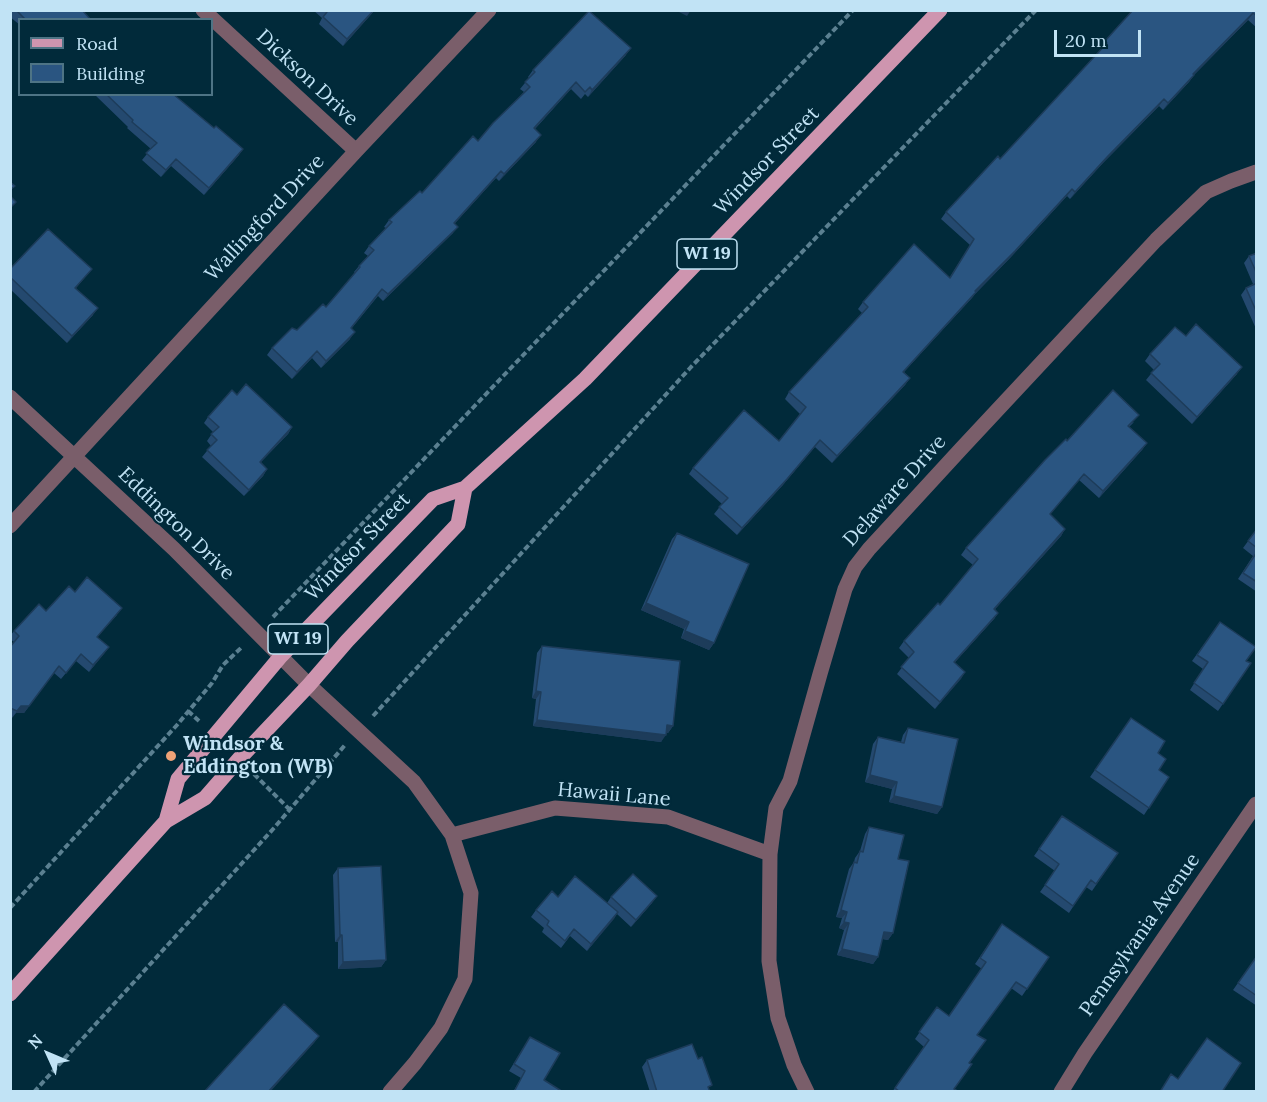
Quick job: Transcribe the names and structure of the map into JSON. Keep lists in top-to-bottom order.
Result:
{
  "streets": {
    "main road": ["Windsor Street", "WI 19"],
    "street": [
      "Dickson Drive",
      "Wallingford Drive",
      "Delaware Drive",
      "Eddington Drive",
      "Hawaii Lane",
      "Pennsylvania Avenue"
    ]
  },
  "crossings": [
    ["Dickson Drive", "Wallingford Drive"],
    ["Windsor Street", "Eddington Drive"],
    ["Wallingford Drive", "Eddington Drive"],
    ["Delaware Drive", "Hawaii Lane"],
    ["Eddington Drive", "Hawaii Lane"]
  ],
  "places": ["Windsor & Eddington (WB)"],
  "legend": ["Road", "Building"],
  "scale_bar": "20 m",
  "north": "top left"
}
